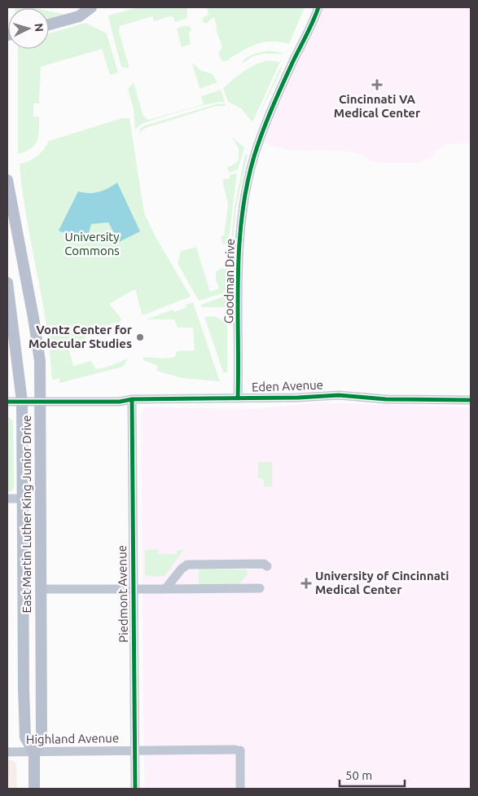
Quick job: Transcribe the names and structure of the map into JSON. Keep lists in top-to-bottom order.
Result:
{
  "streets": {
    "main road": ["East Martin Luther King Junior Drive"],
    "street": [
      "Goodman Drive",
      "Eden Avenue",
      "Piedmont Avenue",
      "Highland Avenue"
    ]
  },
  "crossings": [
    ["Goodman Drive", "Eden Avenue"],
    ["Eden Avenue", "East Martin Luther King Junior Drive"],
    ["Eden Avenue", "Piedmont Avenue"],
    ["East Martin Luther King Junior Drive", "Highland Avenue"],
    ["Piedmont Avenue", "Highland Avenue"]
  ],
  "parks": ["University Commons"],
  "places": {
    "health": ["Cincinnati VA Medical Center", "University of Cincinnati Medical Center"],
    "other": ["Vontz Center for Molecular Studies"]
  },
  "scale_bar": "50 m",
  "north": "right"
}
